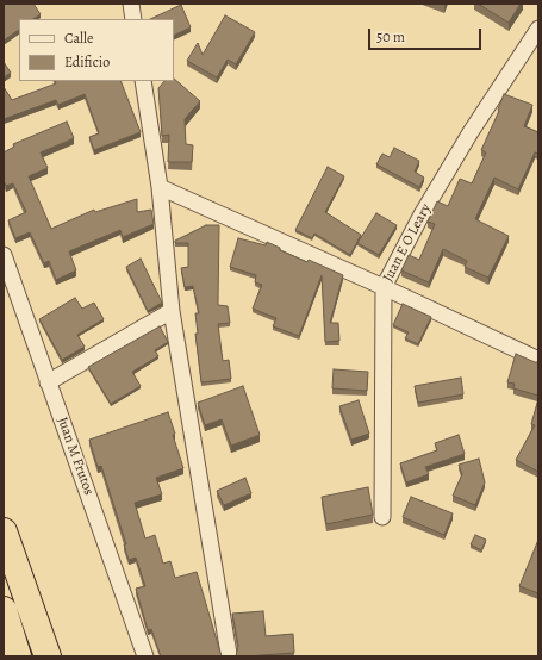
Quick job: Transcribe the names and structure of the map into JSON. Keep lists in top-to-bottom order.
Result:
{
  "streets": {
    "street": ["Juan E O Leary", "Juan M Frutos"]
  },
  "legend": ["Calle", "Edificio"],
  "scale_bar": "50 m"
}
